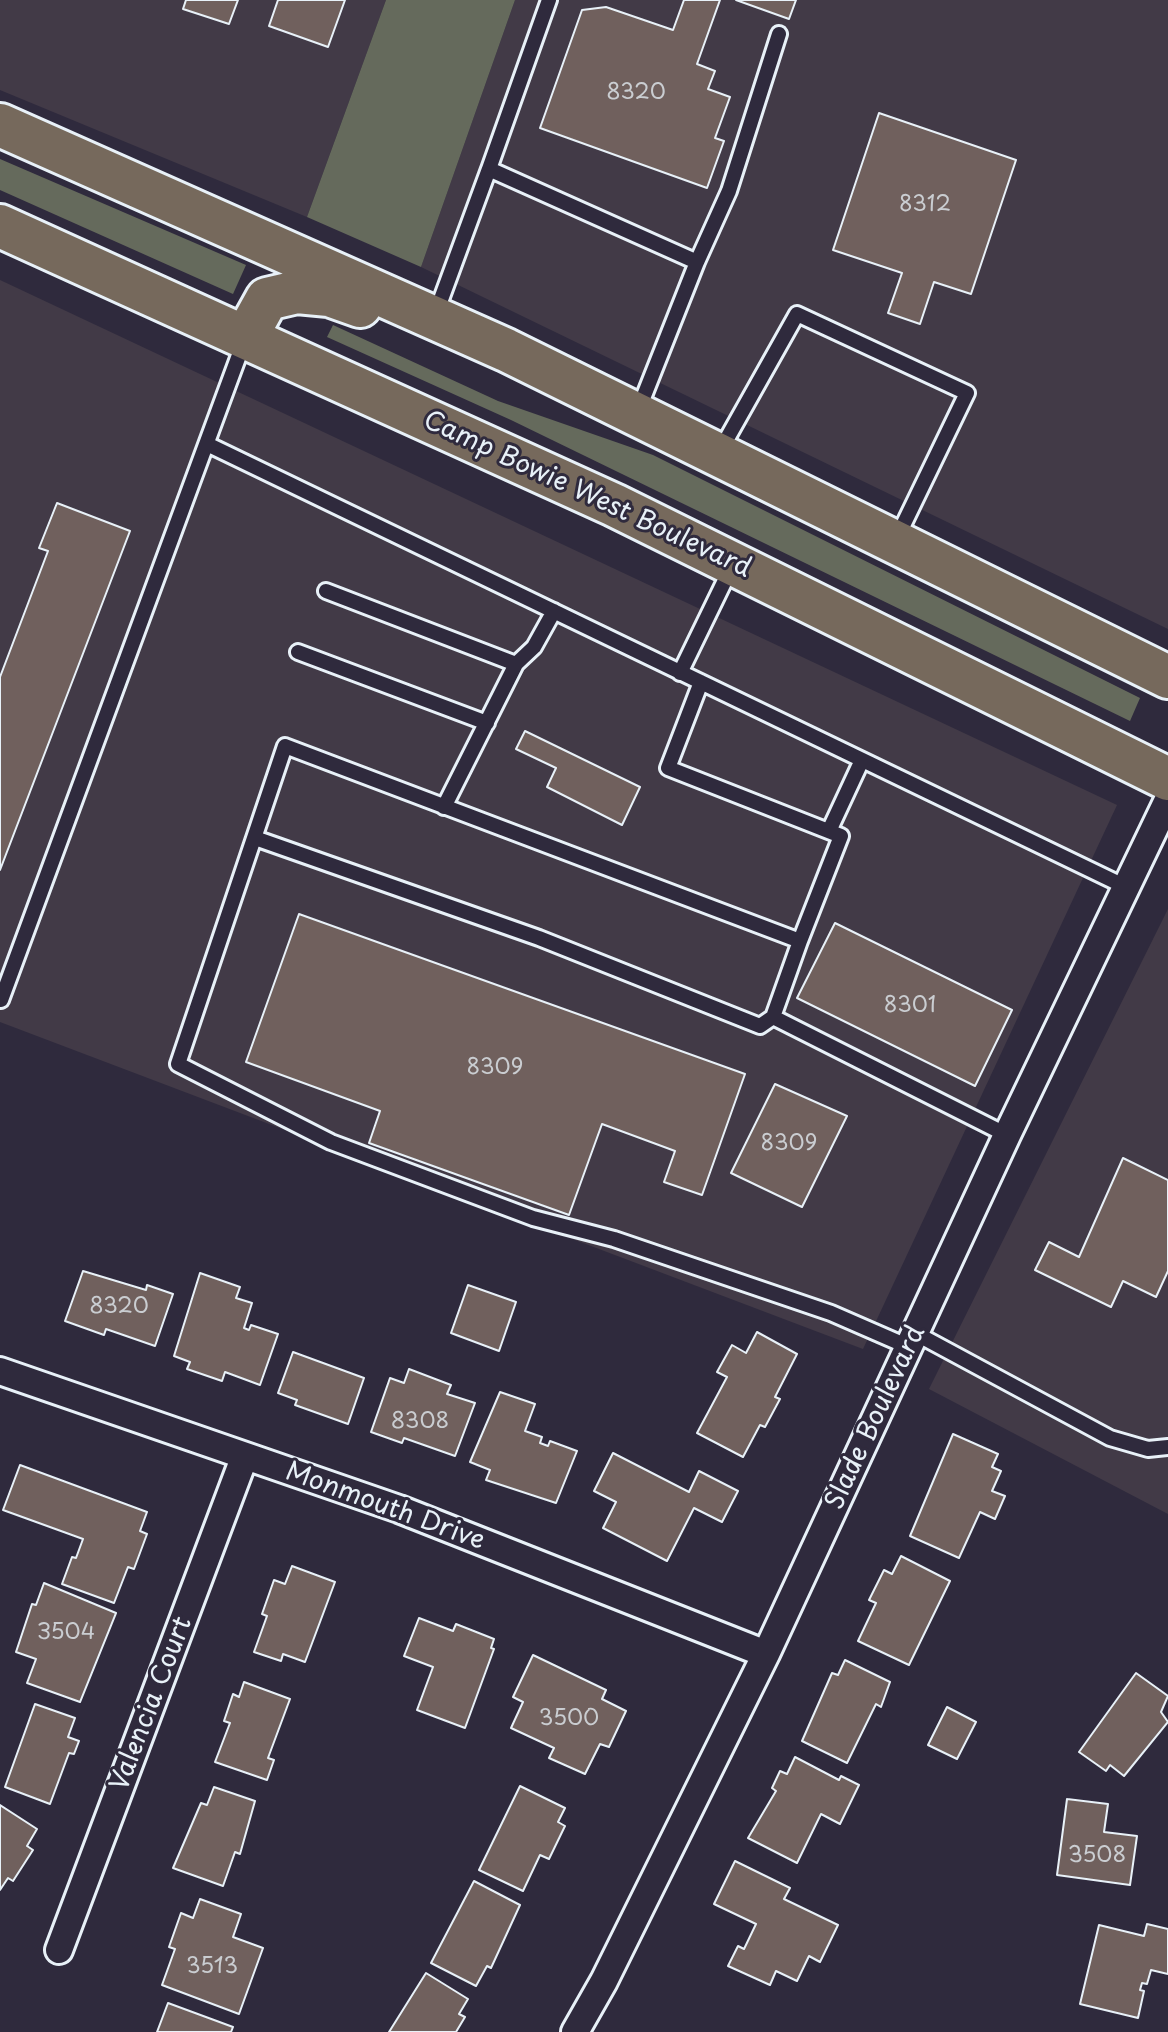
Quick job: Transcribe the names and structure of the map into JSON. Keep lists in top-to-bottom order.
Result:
{
  "streets": {
    "main road": ["Camp Bowie West Boulevard"],
    "street": ["Slade Boulevard", "Monmouth Drive", "Valencia Court"]
  },
  "crossings": [
    ["Slade Boulevard", "Monmouth Drive"],
    ["Monmouth Drive", "Valencia Court"]
  ],
  "house_numbers": [
    "8320",
    "8312",
    "8301",
    "8309",
    "8309",
    "8320",
    "8308",
    "3504",
    "3500",
    "3508",
    "3513"
  ]
}
